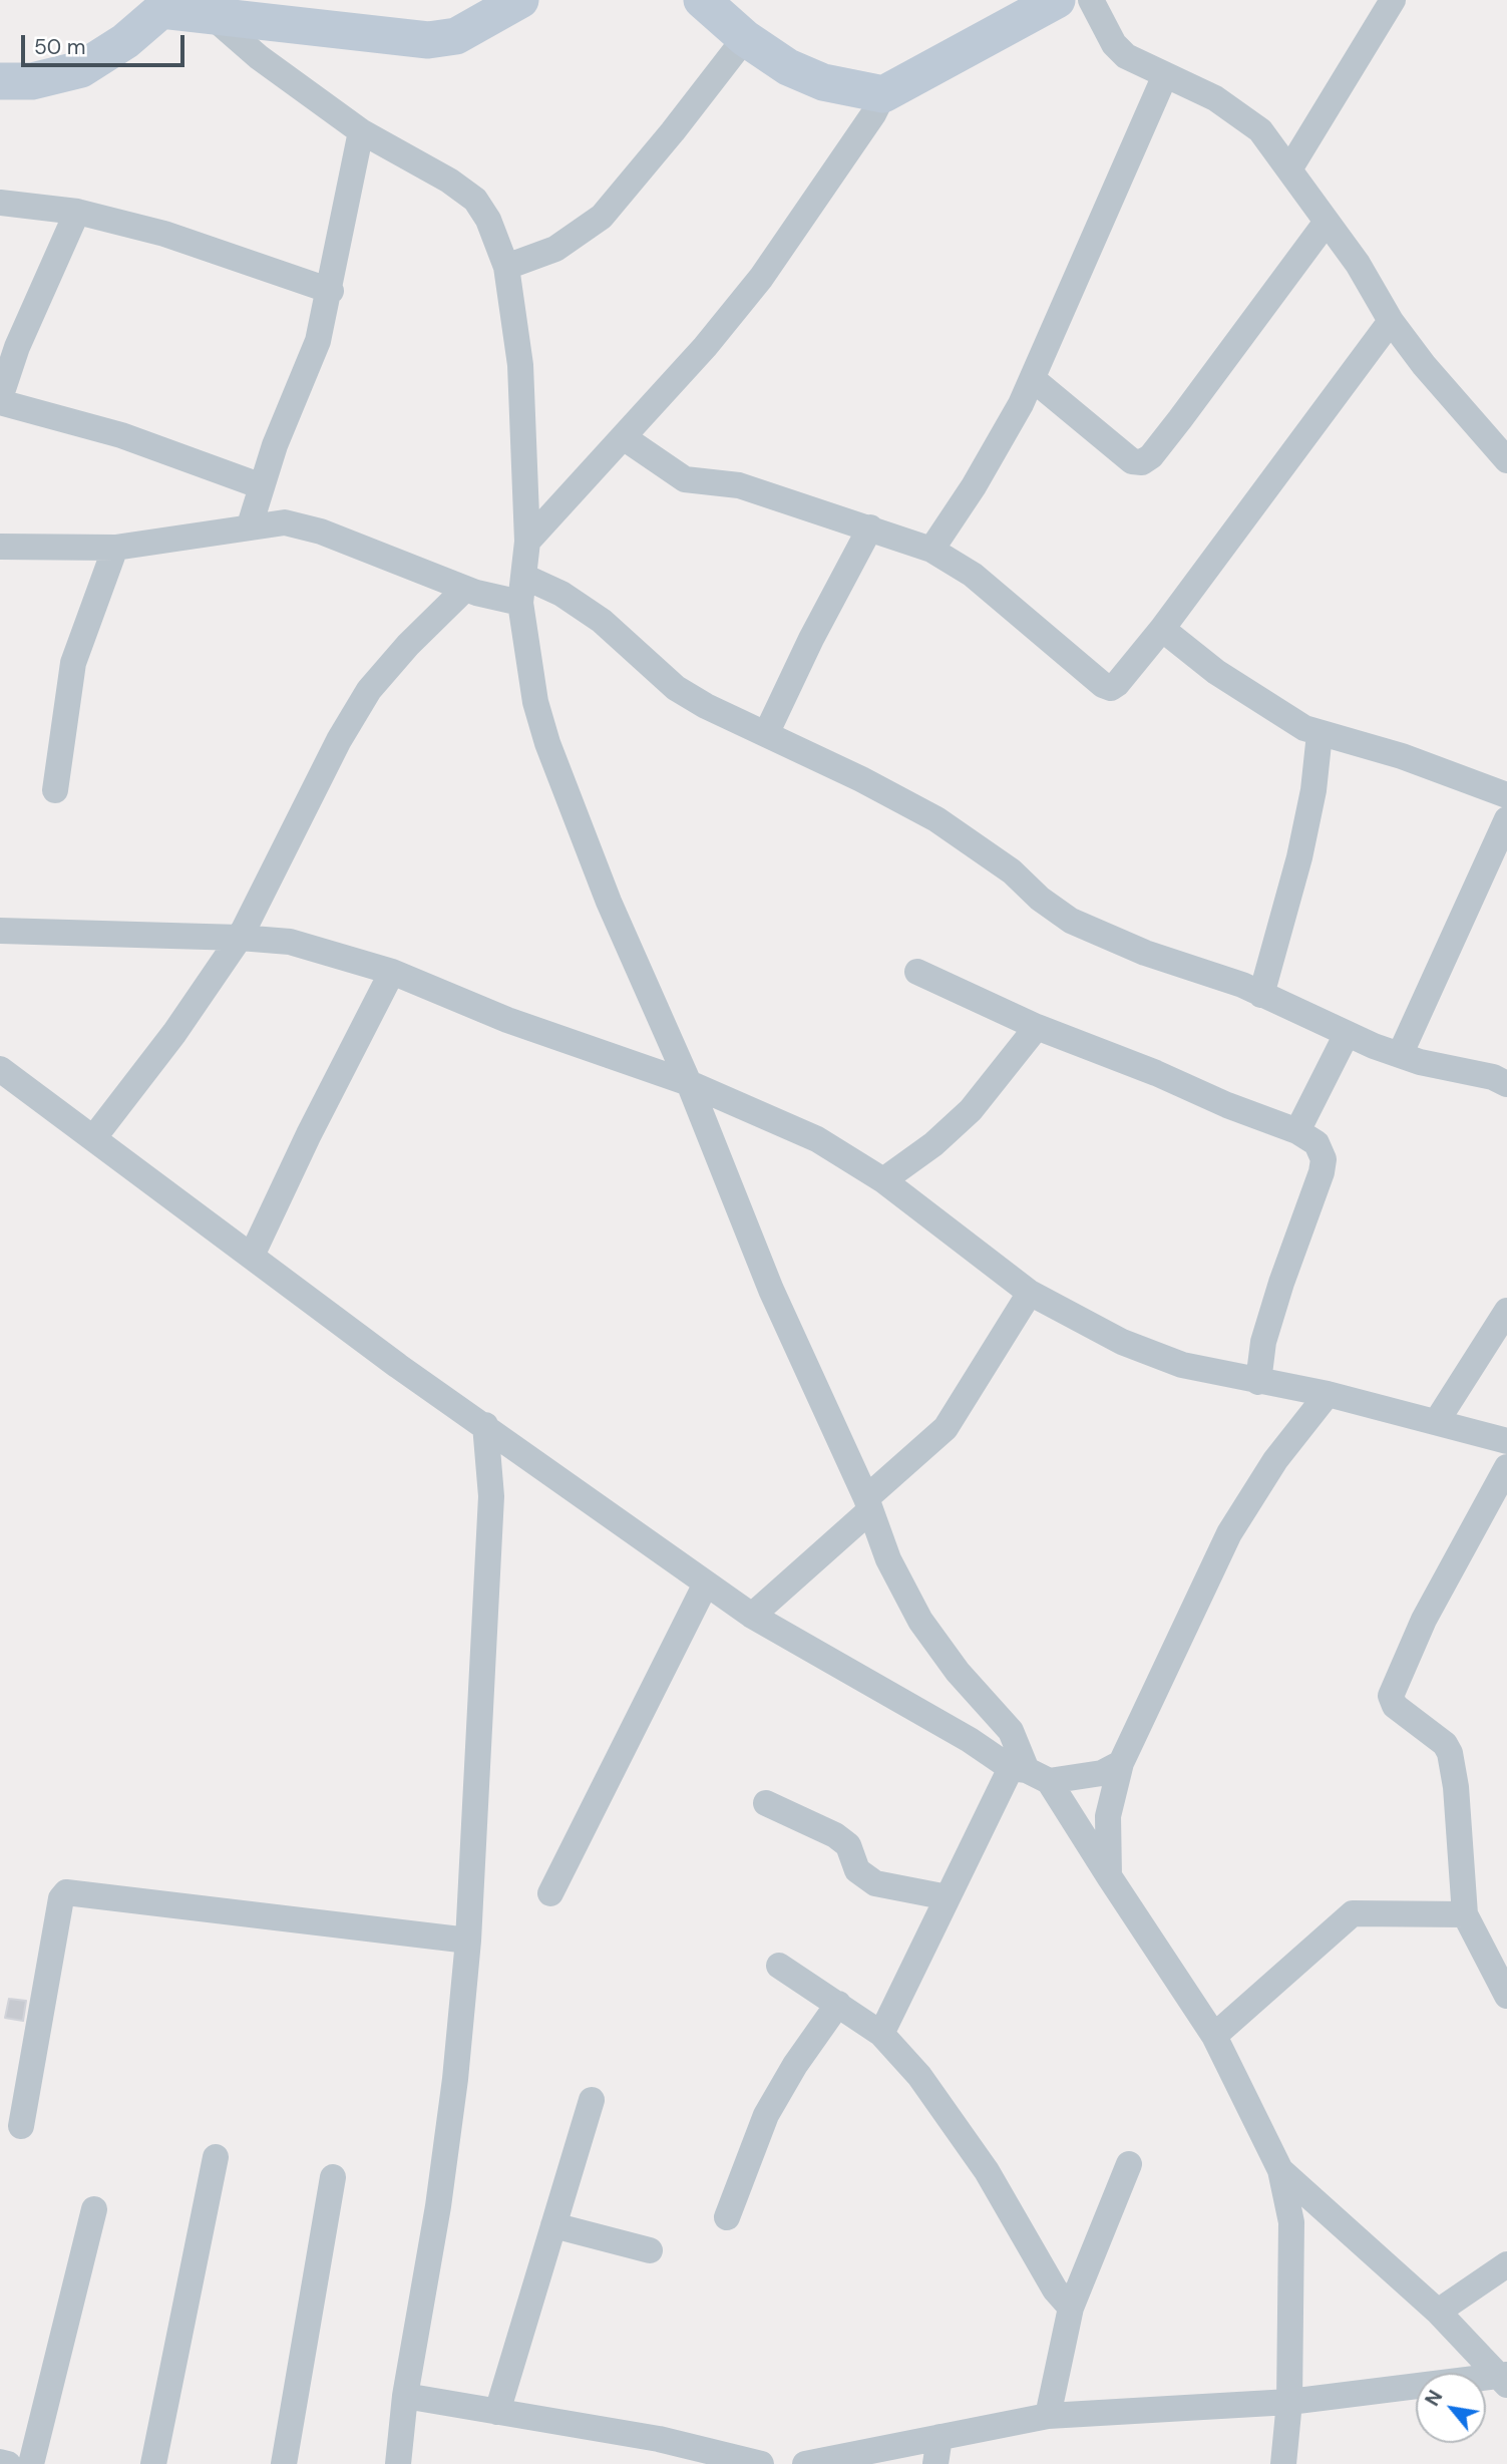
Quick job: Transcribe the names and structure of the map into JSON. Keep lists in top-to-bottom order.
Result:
{
  "scale_bar": "50 m",
  "north": "top left"
}
